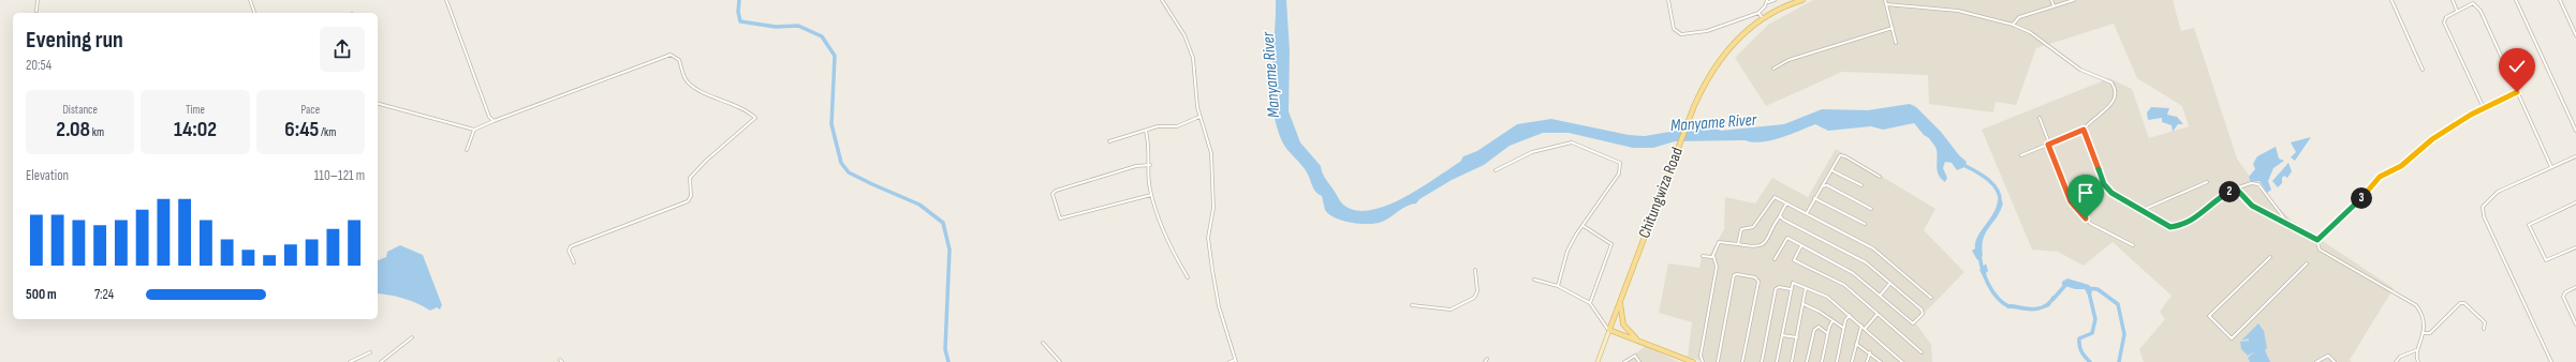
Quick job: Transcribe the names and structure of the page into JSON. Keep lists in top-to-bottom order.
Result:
{
  "streets": {
    "main road": ["Chitungwiza Road"]
  },
  "water": ["Manyame River"],
  "page": {
    "heading": ["Evening run", "20:54"],
    "stats": [
      ["Distance", "2.08 km"],
      ["Time", "14:02"],
      ["Pace", "6:45 /km"]
    ],
    "chart": ["Elevation", "110–121 m"],
    "pins": ["2", "3"],
    "list": [
      {
        "name": "500 m",
        "note": "7:24"
      }
    ]
  }
}
